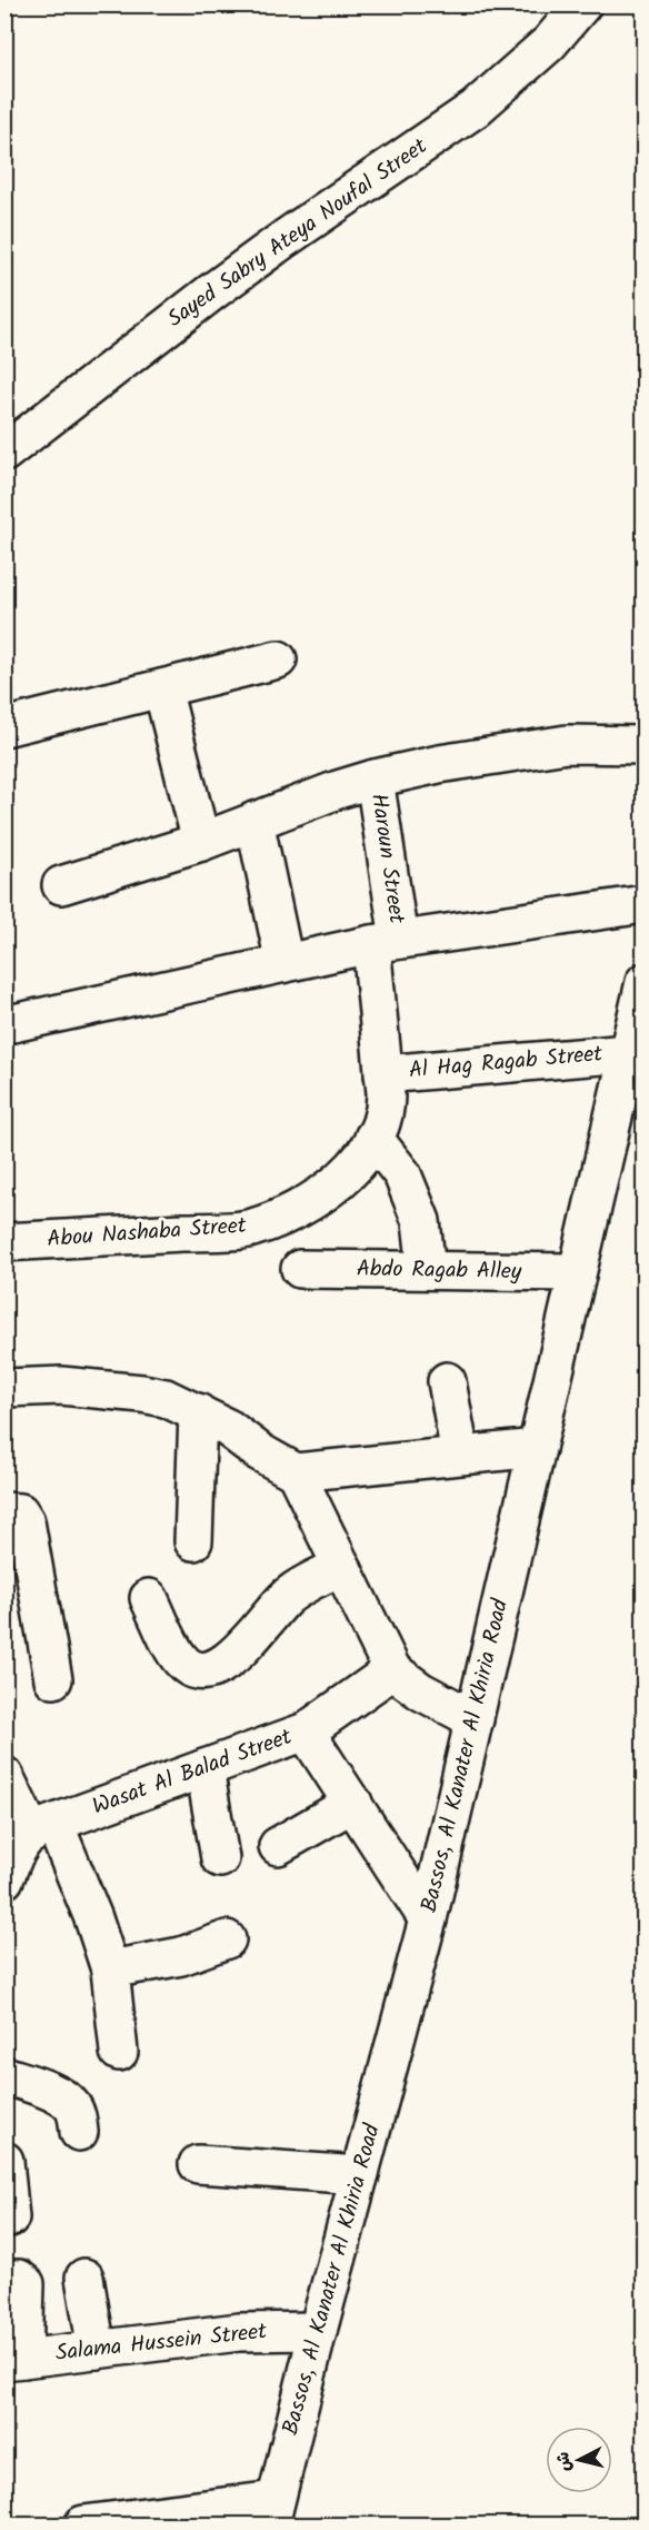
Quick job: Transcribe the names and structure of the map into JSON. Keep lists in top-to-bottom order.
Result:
{
  "streets": {
    "street": [
      "Sayed Sabry Ateya Noufal Street",
      "Haroun Street",
      "Al Hag Ragab Street",
      "Abou Nashaba Street",
      "Abdo Ragab Alley",
      "Bassos, Al Kanater Al Khiria Road",
      "Wasat Al Balad Street",
      "Salama Hussein Street"
    ]
  },
  "crossings": [
    ["Haroun Street", "Al Hag Ragab Street"],
    ["Haroun Street", "Abou Nashaba Street"],
    ["Al Hag Ragab Street", "Abou Nashaba Street"],
    ["Al Hag Ragab Street", "Bassos, Al Kanater Al Khiria Road"],
    ["Abdo Ragab Alley", "Bassos, Al Kanater Al Khiria Road"],
    ["Bassos, Al Kanater Al Khiria Road", "Salama Hussein Street"]
  ],
  "north": "left"
}
